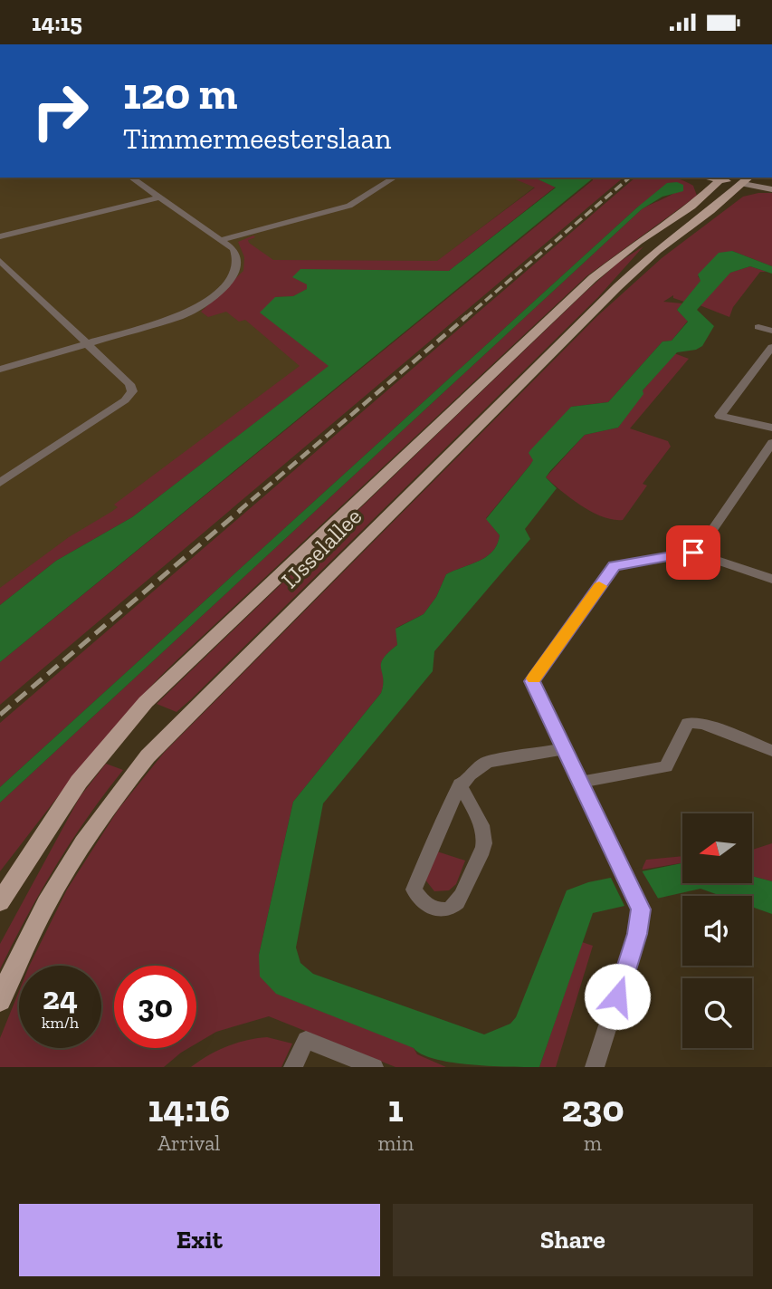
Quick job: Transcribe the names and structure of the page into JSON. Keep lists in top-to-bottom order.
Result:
{
  "streets": {
    "main road": ["IJsselallee"]
  },
  "north": "left",
  "page": {
    "status": "14:15",
    "turn": ["120 m", "Timmermeesterslaan"],
    "speed": "24 km/h",
    "limit": "30",
    "eta": [
      "14:16",
      "Arrival",
      "1",
      "min",
      "230",
      "m"
    ],
    "buttons": ["Exit", "Share"]
  }
}
